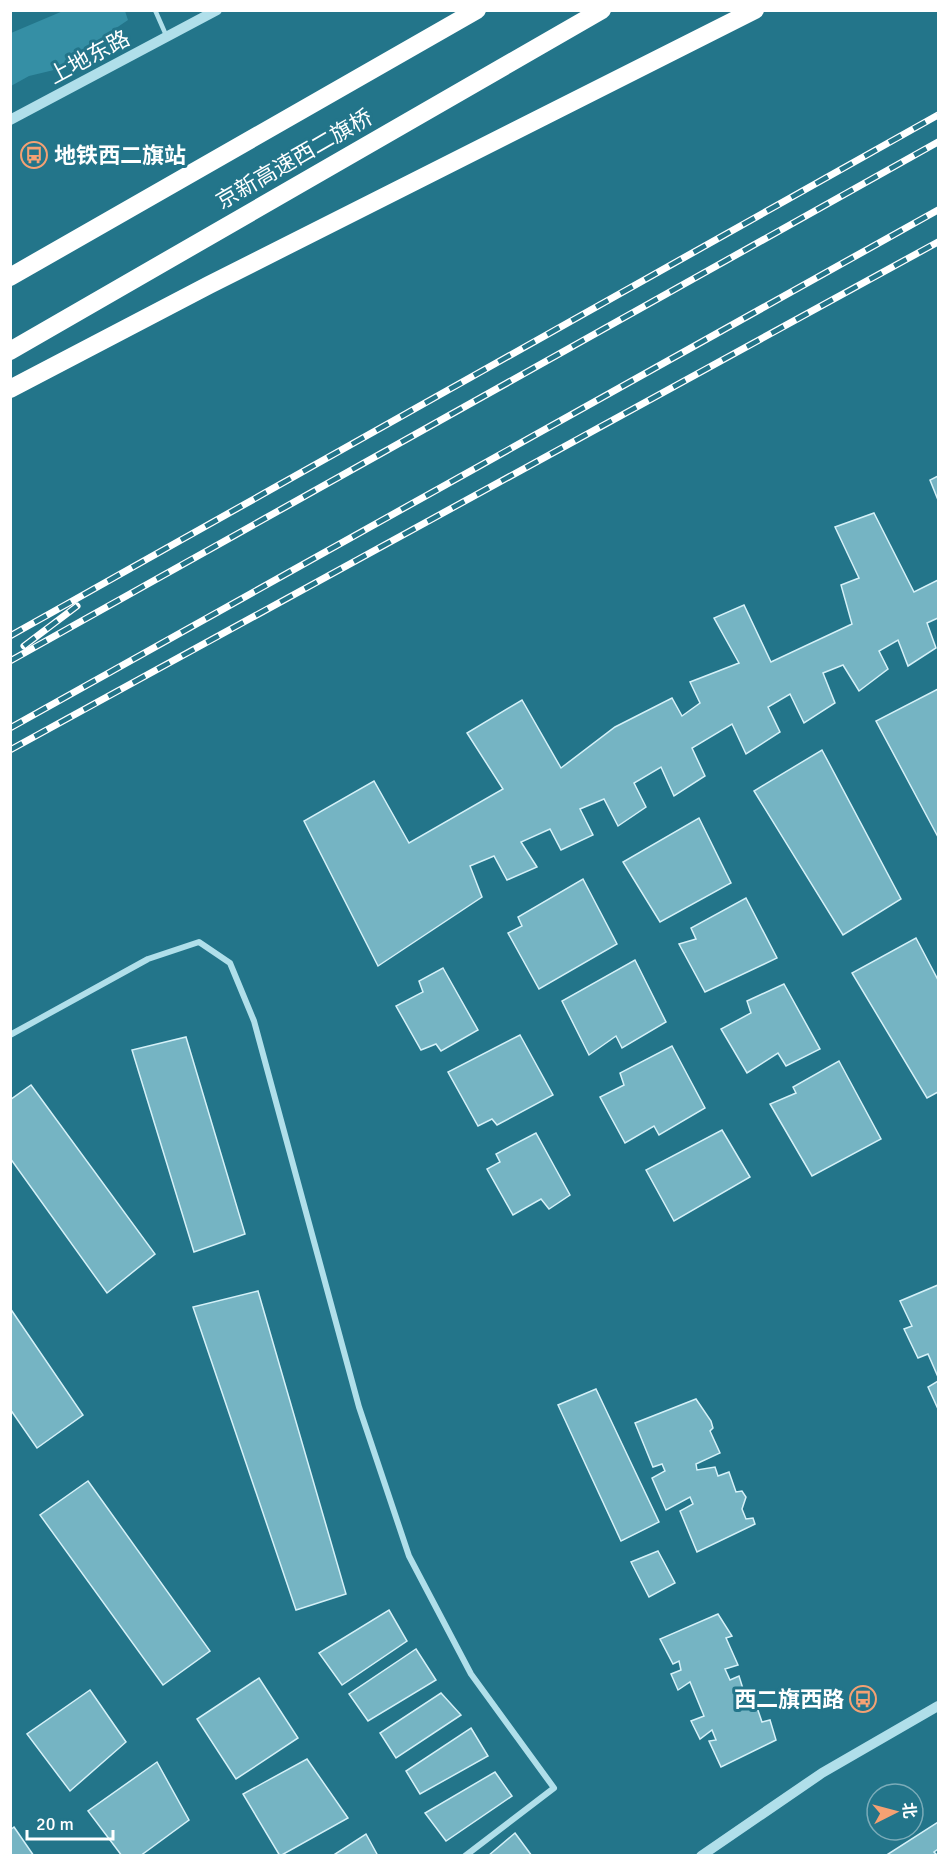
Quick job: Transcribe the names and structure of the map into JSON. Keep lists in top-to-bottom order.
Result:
{
  "streets": {
    "highway": ["京新高速西二旗桥"],
    "street": ["上地东路"]
  },
  "places": {
    "bus stop": ["地铁西二旗站", "西二旗西路"]
  },
  "scale_bar": "20 m",
  "north": "right"
}
